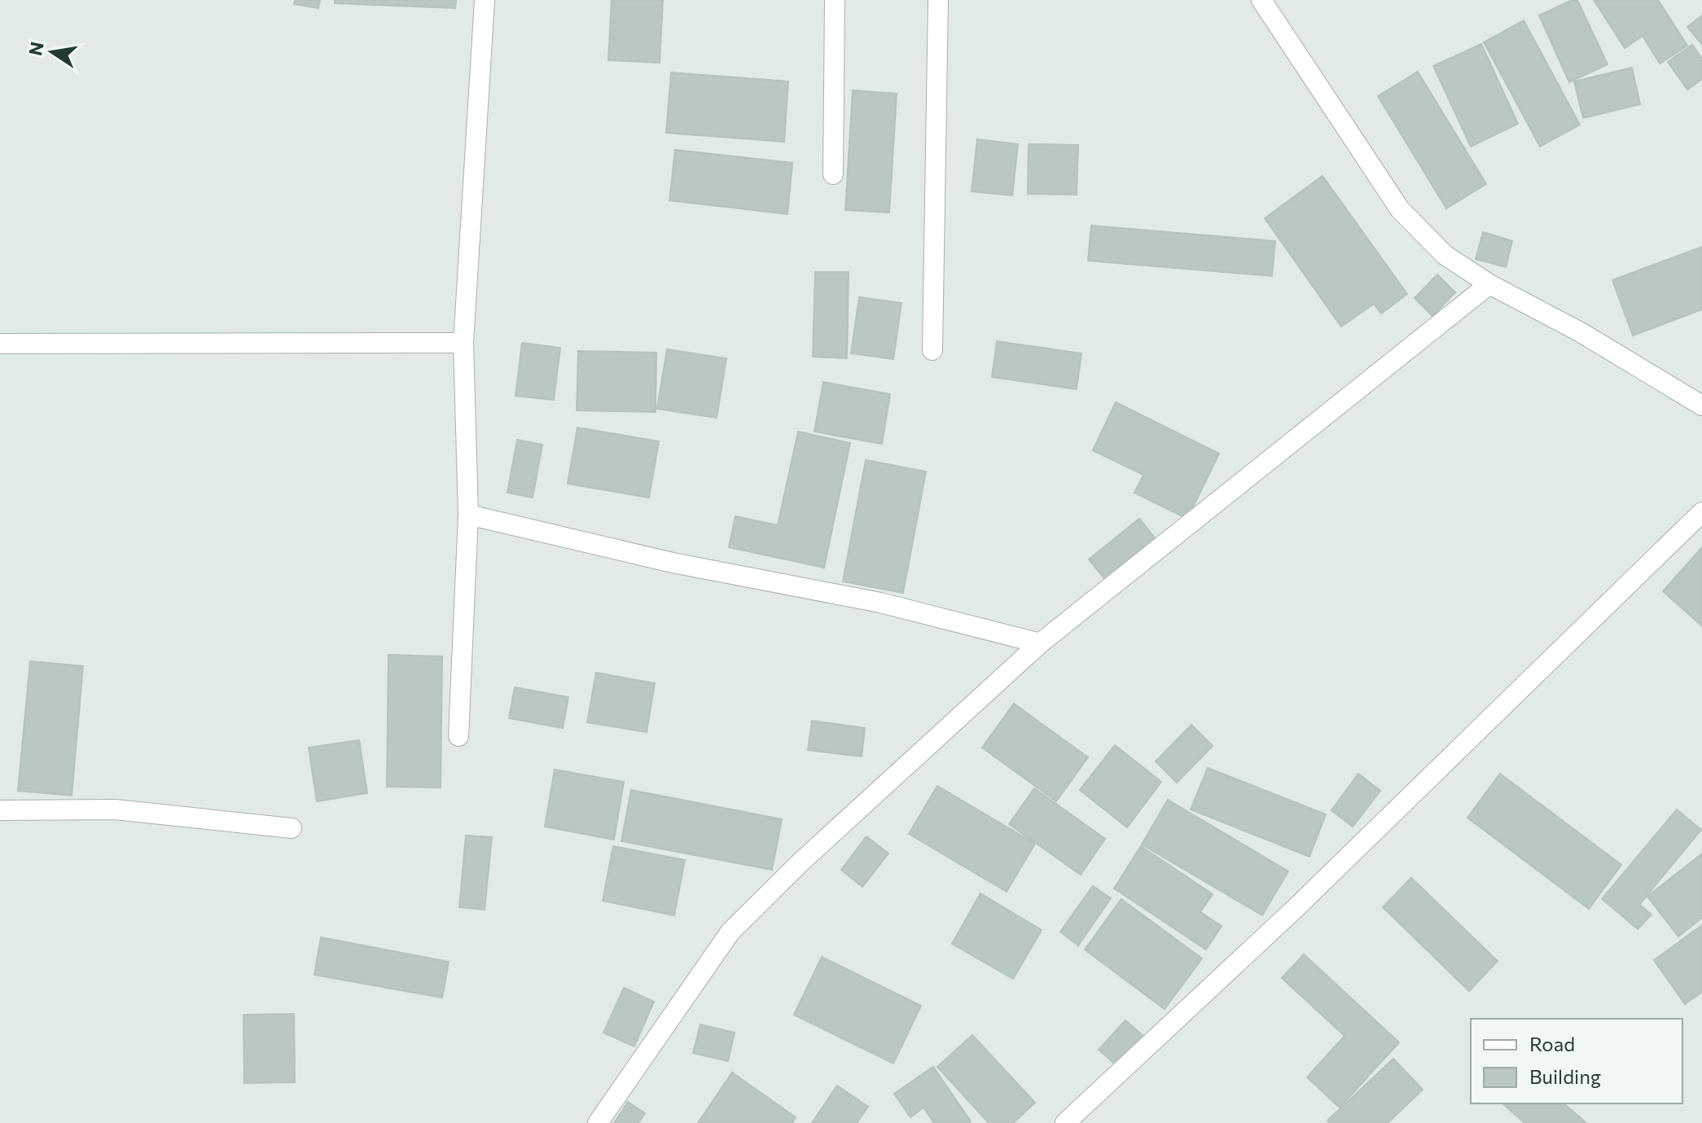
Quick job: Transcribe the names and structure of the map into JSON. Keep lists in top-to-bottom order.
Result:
{
  "legend": ["Road", "Building"],
  "north": "left"
}
